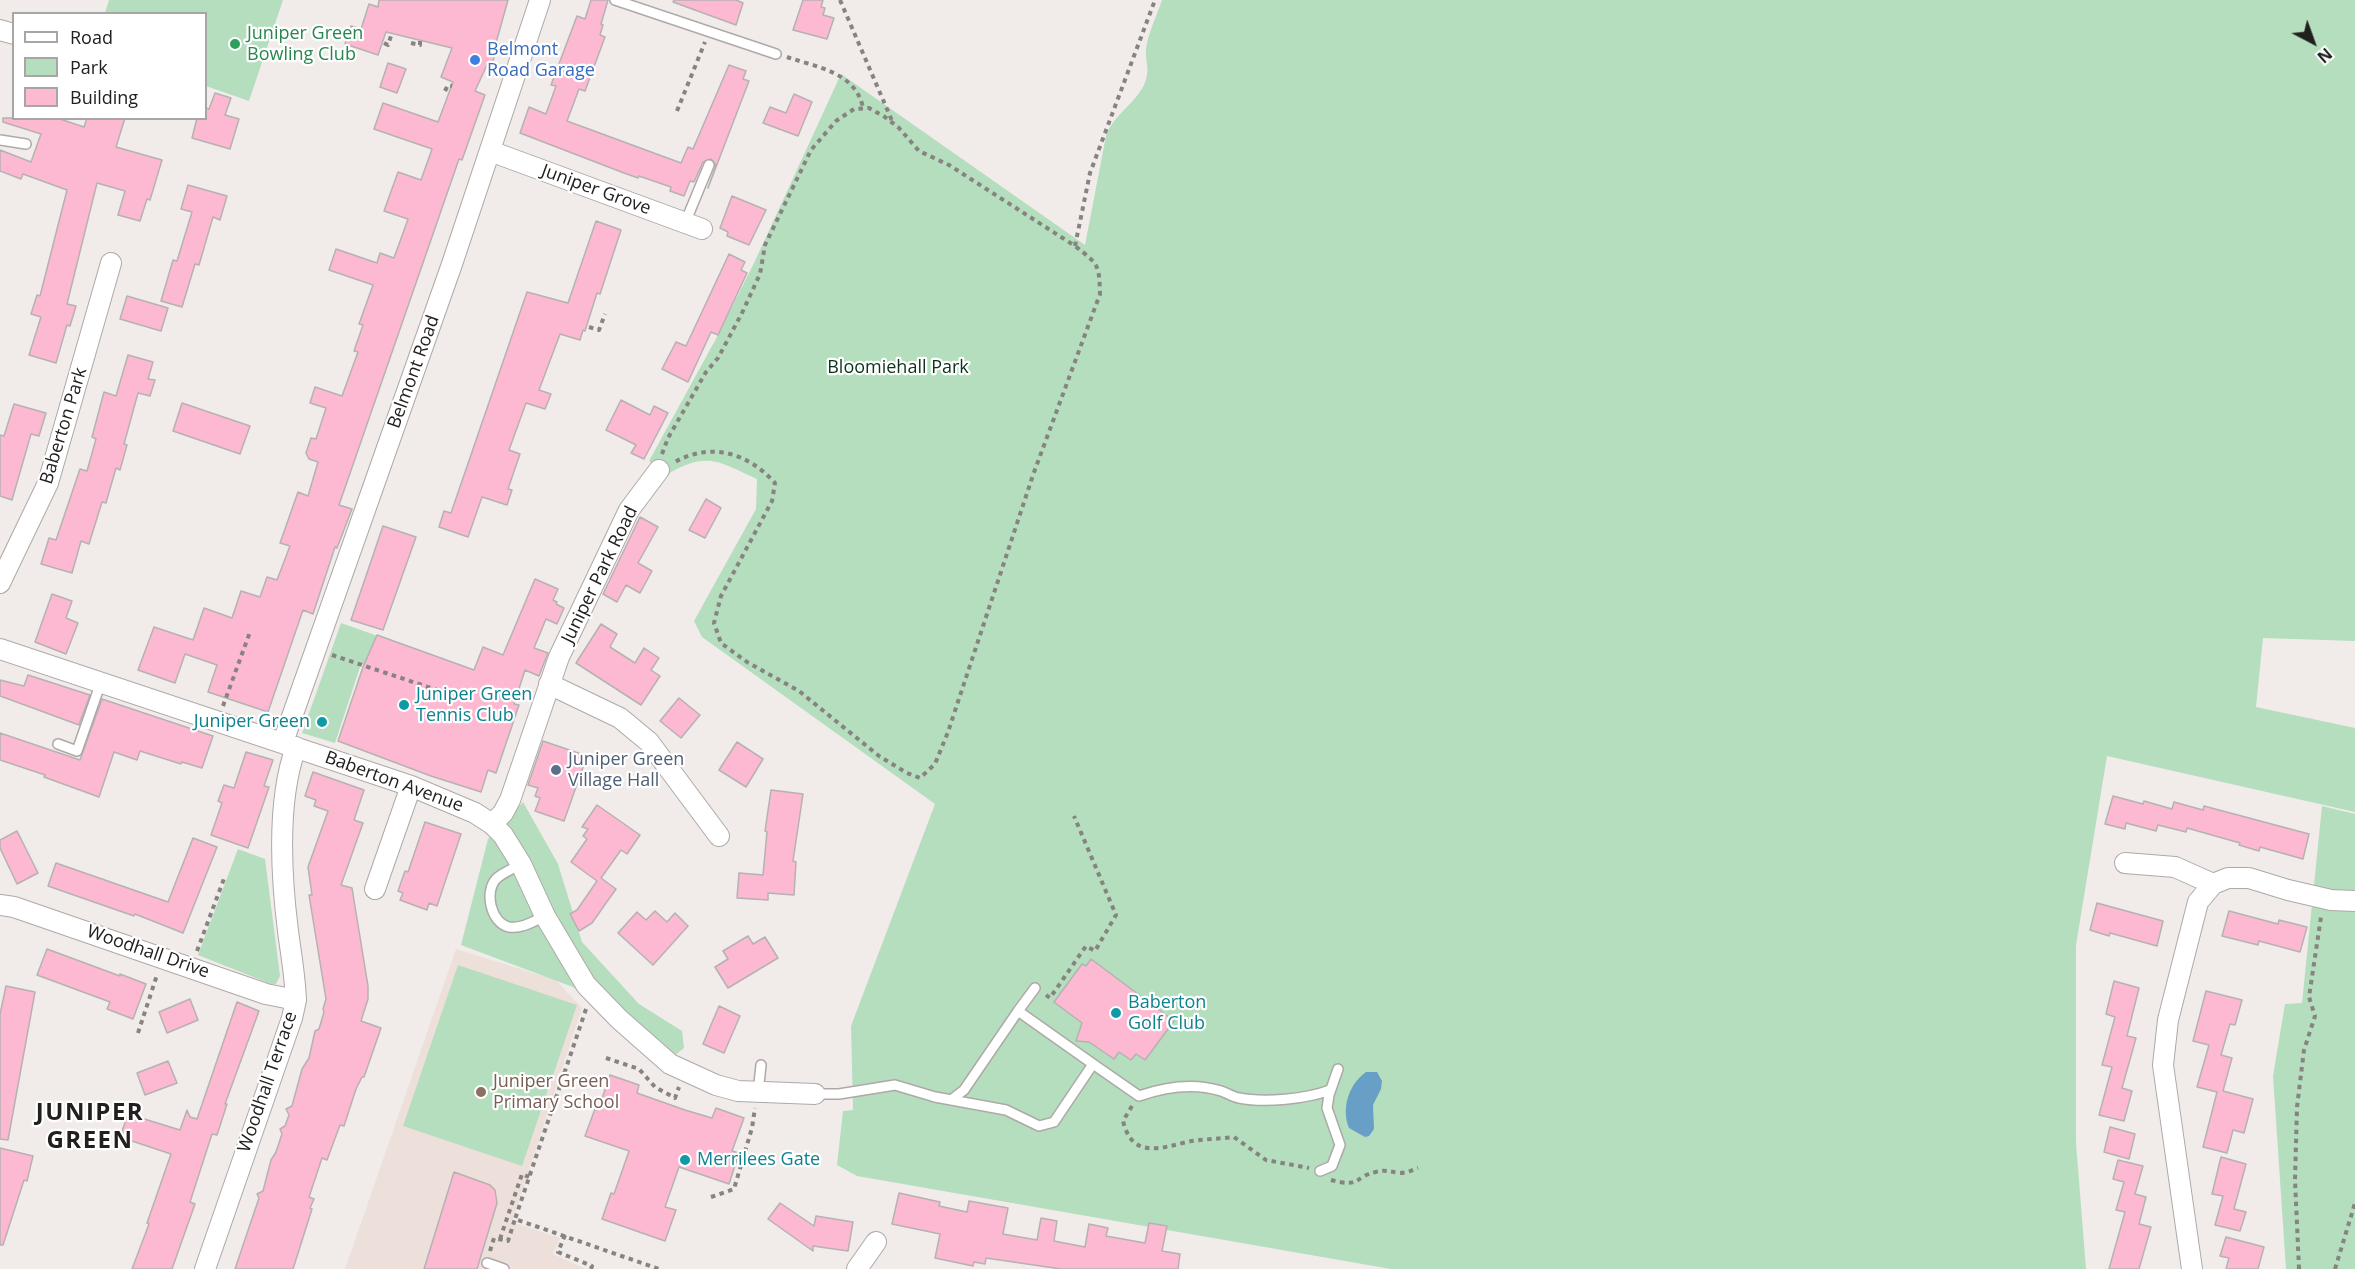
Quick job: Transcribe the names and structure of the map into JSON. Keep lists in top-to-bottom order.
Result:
{
  "streets": {
    "street": [
      "Juniper Grove",
      "Belmont Road",
      "Baberton Park",
      "Juniper Park Road",
      "Baberton Avenue",
      "Woodhall Drive",
      "Woodhall Terrace"
    ]
  },
  "crossings": [
    ["Juniper Grove", "Belmont Road"],
    ["Belmont Road", "Baberton Avenue"],
    ["Belmont Road", "Woodhall Terrace"],
    ["Juniper Park Road", "Baberton Avenue"],
    ["Baberton Avenue", "Woodhall Terrace"],
    ["Woodhall Drive", "Woodhall Terrace"]
  ],
  "districts": ["JUNIPER GREEN"],
  "parks": ["Bloomiehall Park"],
  "places": [
    "Juniper Green Bowling Club",
    "Belmont Road Garage",
    "Juniper Green Tennis Club",
    "Juniper Green",
    "Juniper Green Village Hall",
    "Baberton Golf Club",
    "Juniper Green Primary School",
    "Merrilees Gate"
  ],
  "legend": ["Road", "Park", "Building"],
  "north": "bottom right"
}
